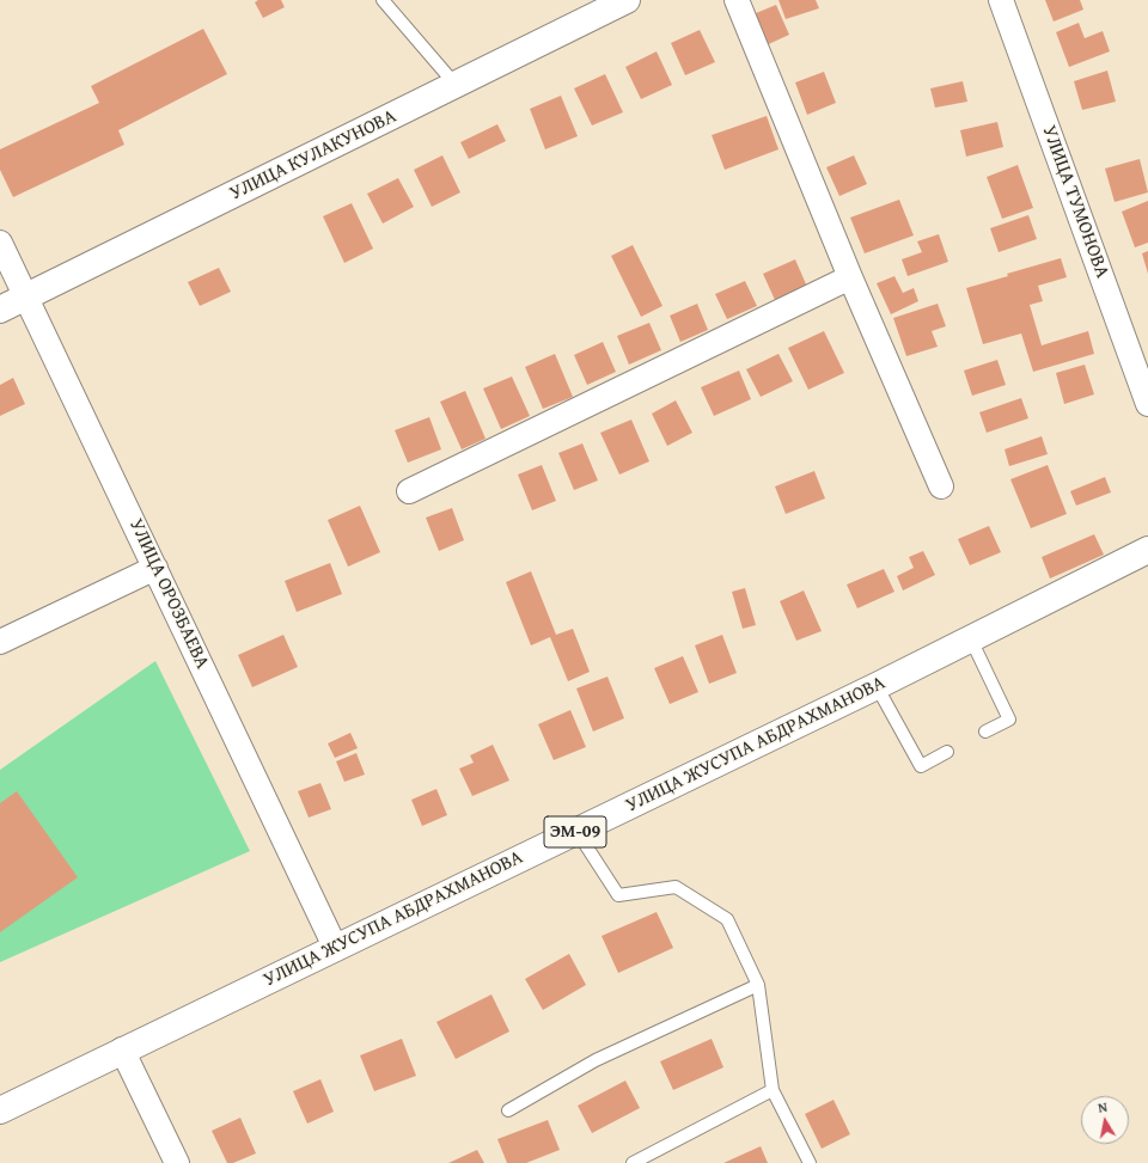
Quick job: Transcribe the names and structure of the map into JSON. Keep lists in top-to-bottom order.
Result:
{
  "streets": {
    "main road": ["УЛИЦА КУЛАКУНОВА", "УЛИЦА ЖУСУПА АБДРАХМАНОВА", "ЭМ-09"],
    "street": ["УЛИЦА ТУМОНОВА", "УЛИЦА ОРОЗБАЕВА"]
  },
  "crossings": [
    ["УЛИЦА КУЛАКУНОВА", "УЛИЦА ОРОЗБАЕВА"],
    ["УЛИЦА ОРОЗБАЕВА", "УЛИЦА ЖУСУПА АБДРАХМАНОВА"]
  ],
  "north": "top"
}
